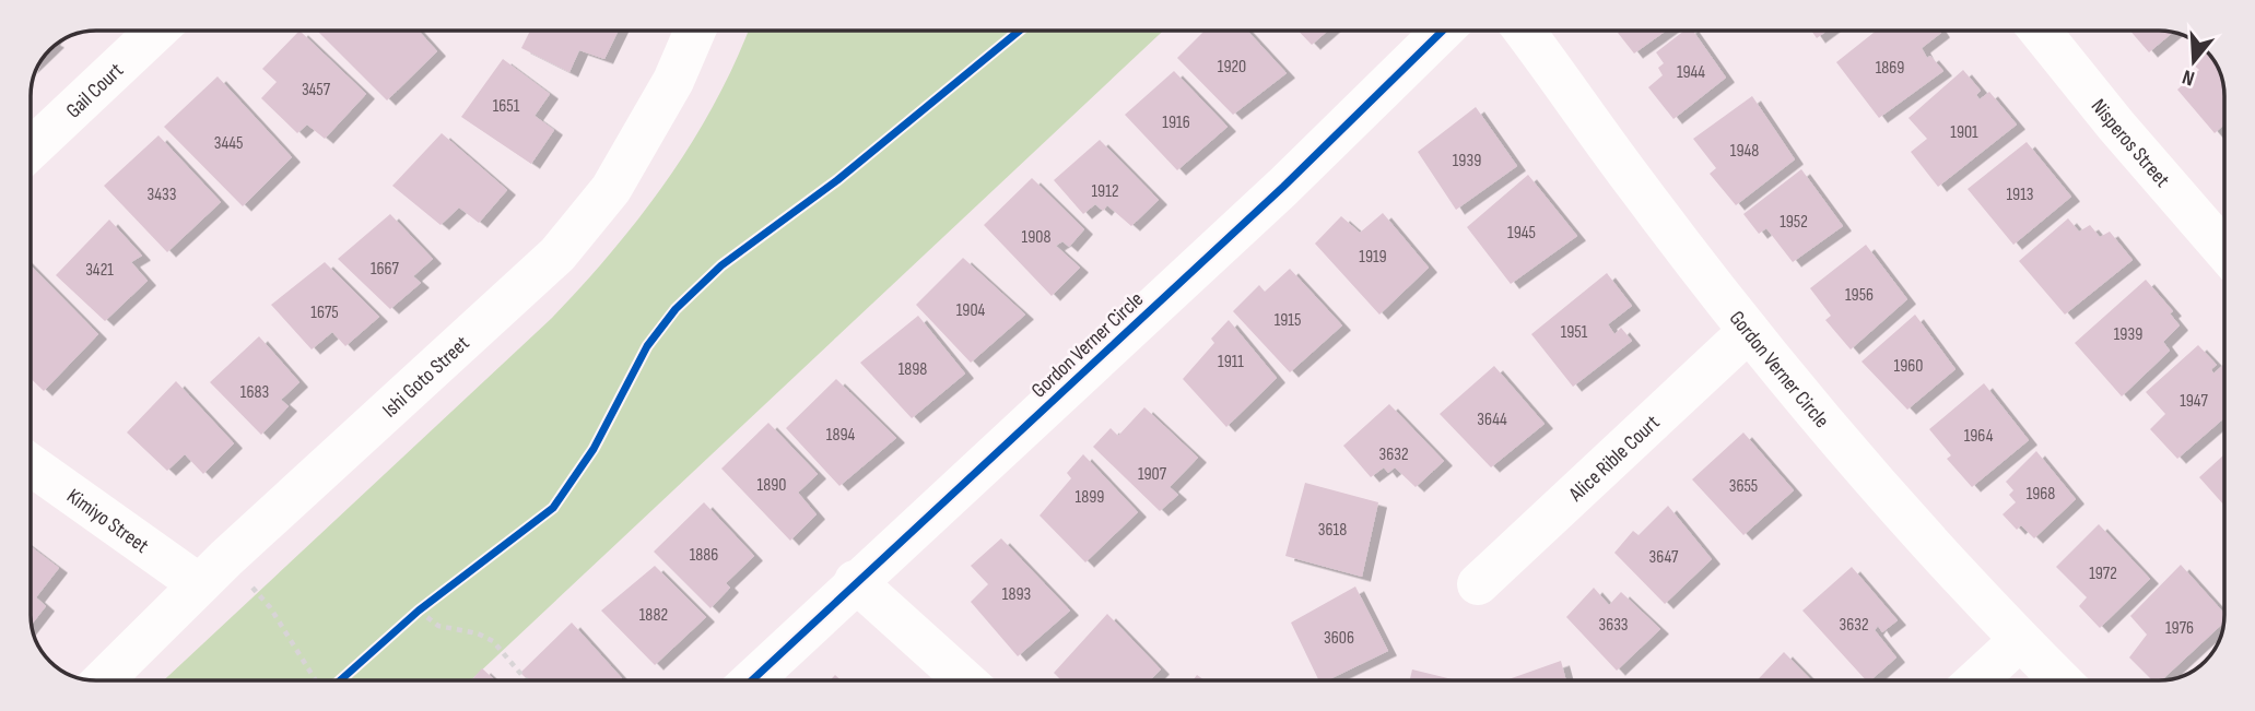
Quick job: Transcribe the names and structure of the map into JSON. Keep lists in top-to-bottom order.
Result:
{
  "streets": {
    "street": [
      "Gail Court",
      "Nisperos Street",
      "Gordon Verner Circle",
      "Ishi Goto Street",
      "Alice Rible Court",
      "Kimiyo Street"
    ]
  },
  "crossings": [
    ["Gordon Verner Circle", "Alice Rible Court"],
    ["Ishi Goto Street", "Kimiyo Street"]
  ],
  "house_numbers": [
    "1920",
    "1869",
    "1944",
    "3457",
    "1651",
    "1916",
    "1901",
    "3445",
    "1948",
    "1939",
    "1912",
    "3433",
    "1913",
    "1952",
    "1945",
    "1908",
    "1919",
    "1667",
    "3421",
    "1956",
    "1904",
    "1675",
    "1915",
    "1951",
    "1939",
    "1911",
    "1960",
    "1898",
    "1683",
    "1947",
    "3644",
    "1894",
    "1964",
    "3632",
    "1907",
    "1890",
    "3655",
    "1968",
    "1899",
    "3618",
    "1886",
    "3647",
    "1972",
    "1893",
    "1882",
    "3633",
    "3632",
    "1976",
    "3606"
  ],
  "north": "bottom"
}
